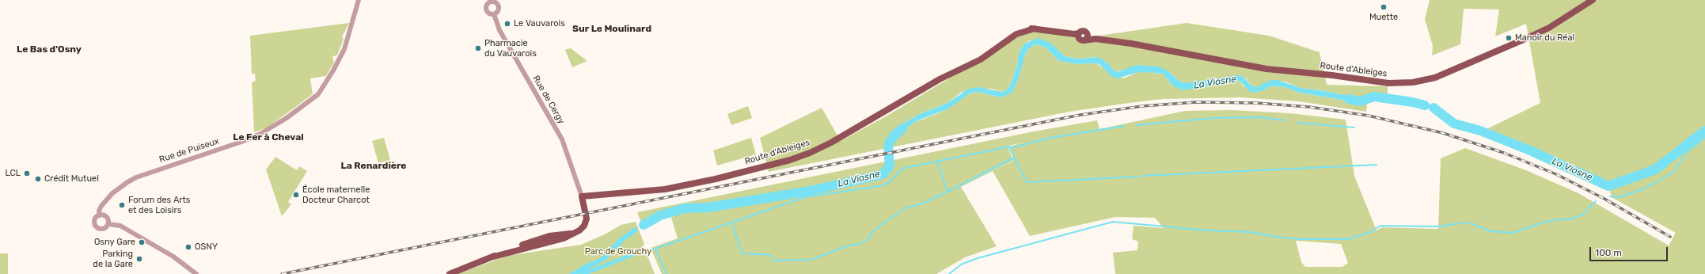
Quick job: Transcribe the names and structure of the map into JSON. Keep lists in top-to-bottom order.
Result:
{
  "streets": {
    "main road": ["Route d'Ableiges"],
    "street": ["Rue de Cergy", "Rue de Puiseux"]
  },
  "crossings": [
    ["Route d'Ableiges", "Rue de Cergy"]
  ],
  "districts": [
    "Sur Le Moulinard",
    "Le Bas d'Osny",
    "Le Fer à Cheval",
    "La Renardière"
  ],
  "water": ["La Viosne"],
  "parks": ["Parc de Grouchy"],
  "places": [
    "Muette",
    "Le Vauvarois",
    "Manoir du Réal",
    "Pharmacie du Vauvarois",
    "LCL",
    "Crédit Mutuel",
    "École maternelle Docteur Charcot",
    "Forum des Arts et des Loisirs",
    "Osny Gare",
    "OSNY",
    "Parking de la Gare"
  ],
  "scale_bar": "100 m"
}
